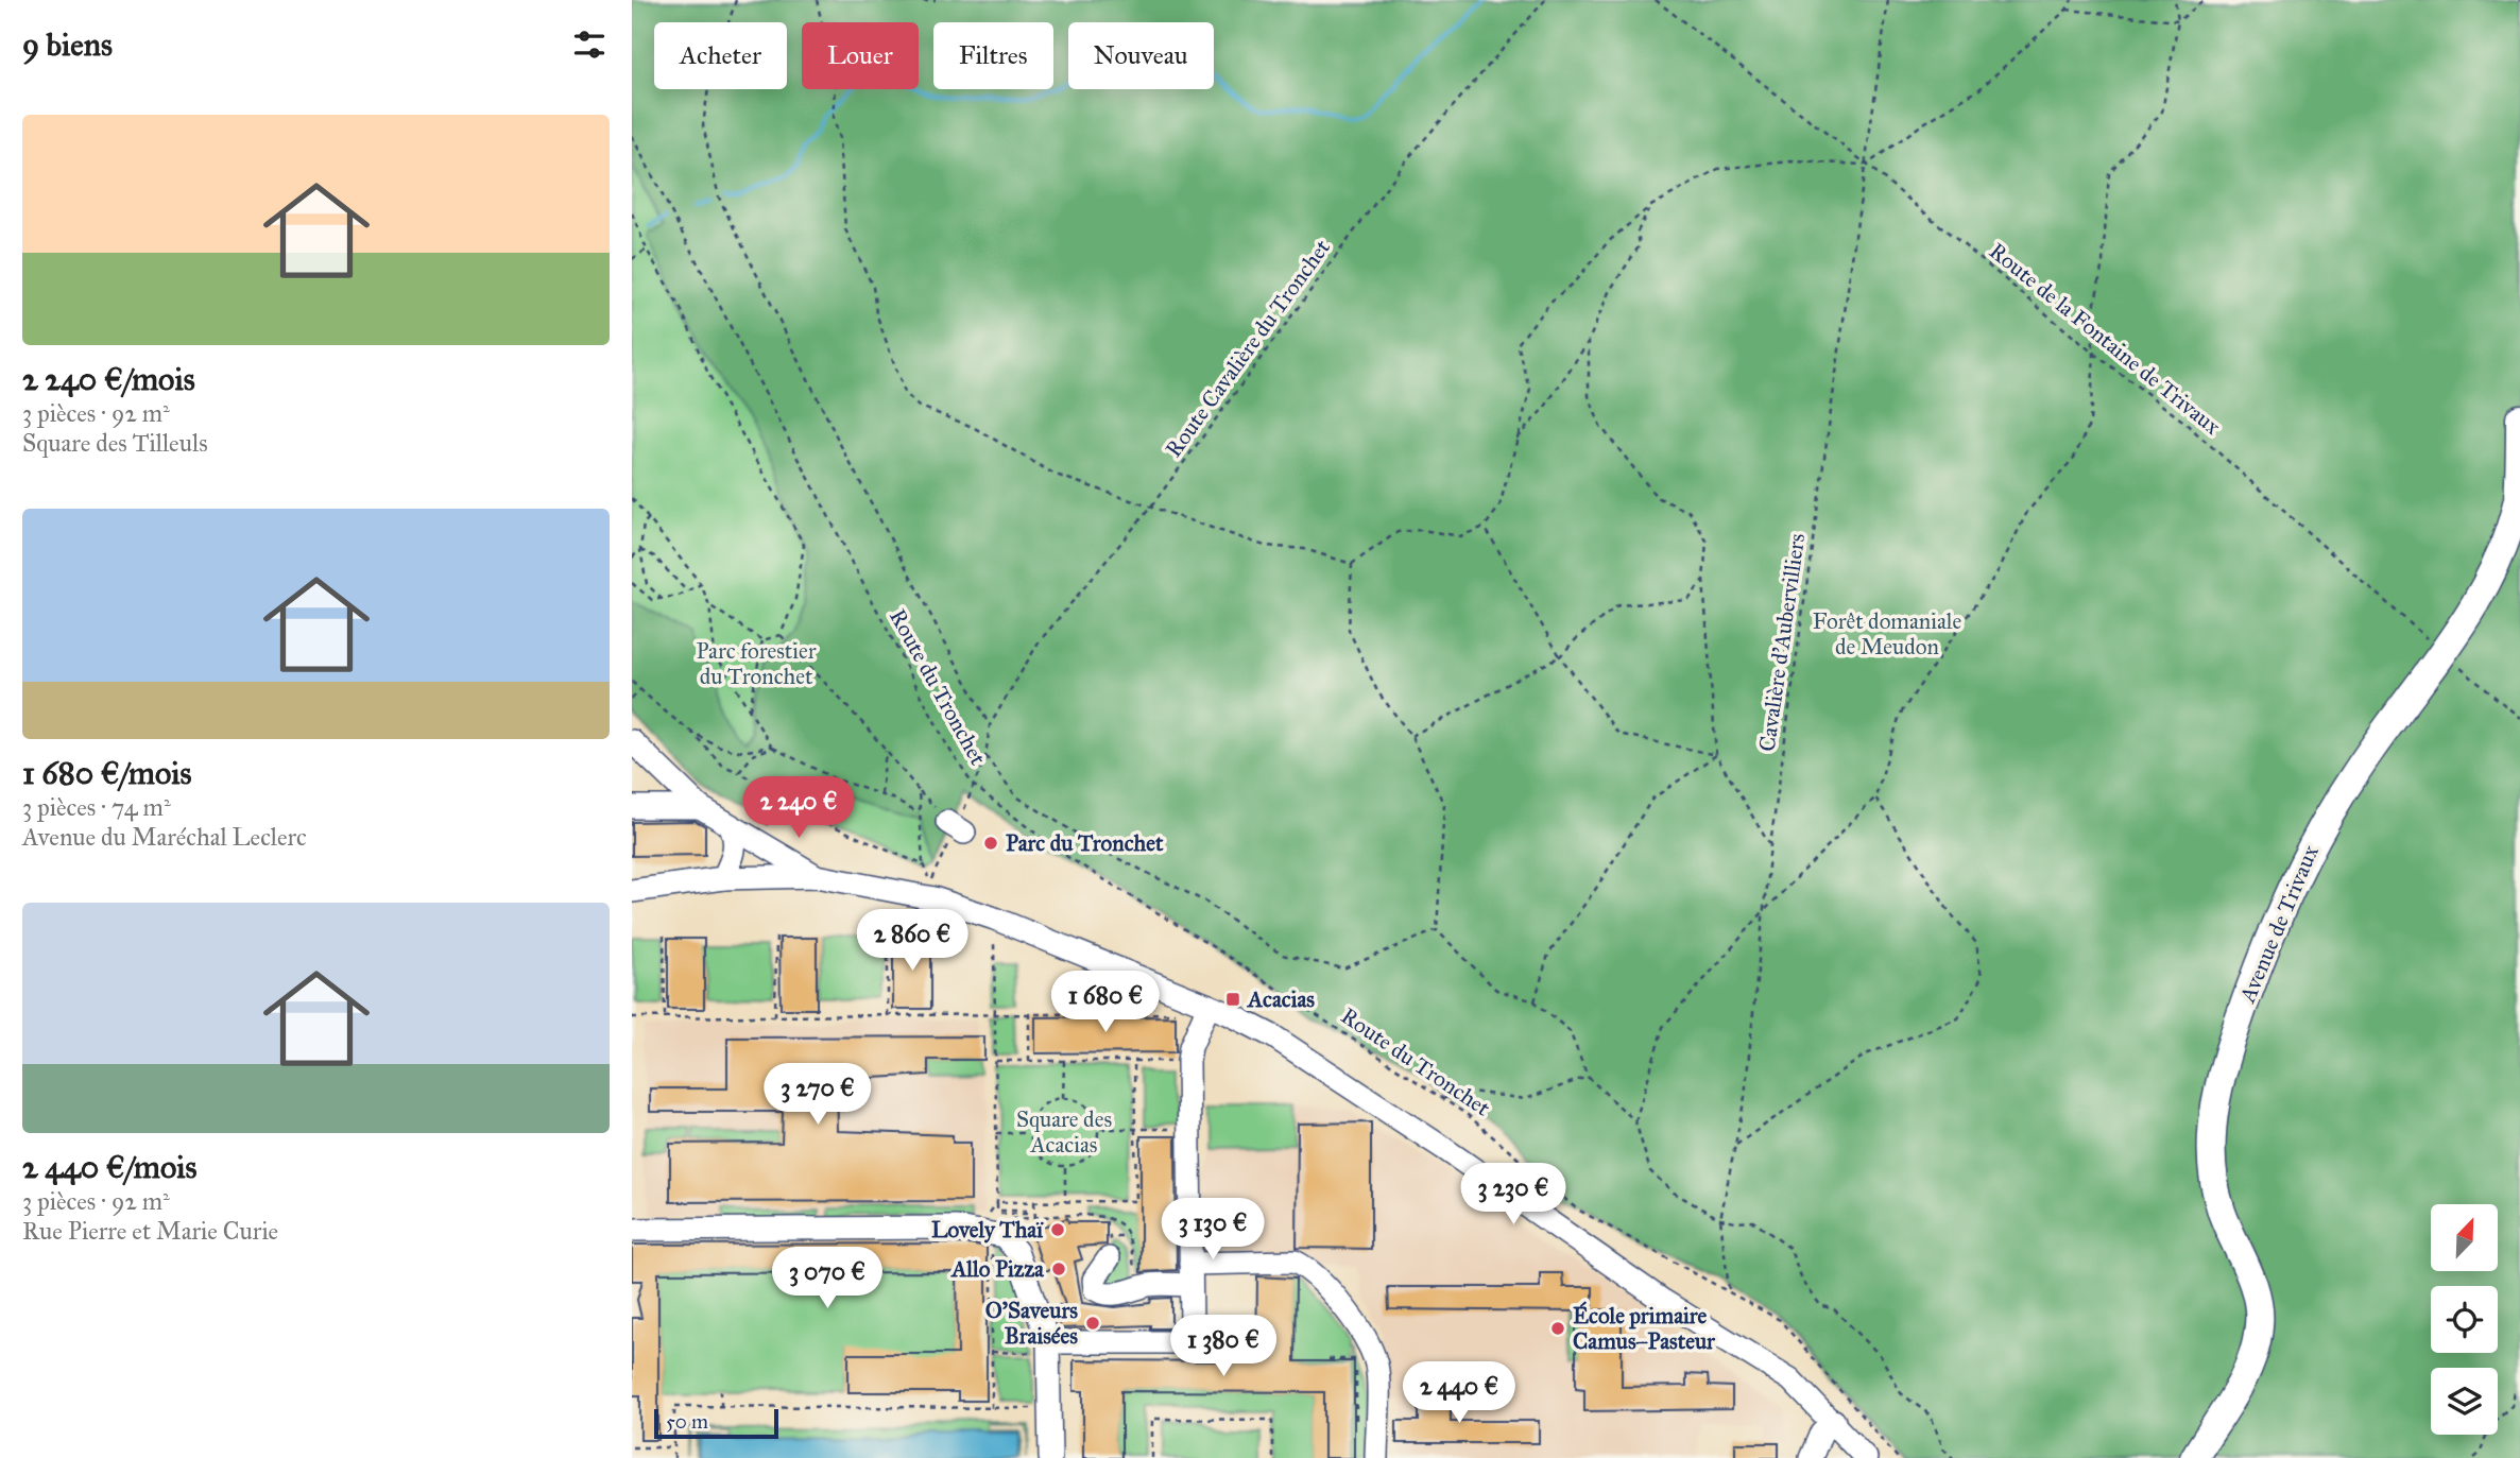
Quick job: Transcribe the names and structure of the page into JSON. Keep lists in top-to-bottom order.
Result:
{
  "streets": {
    "main road": ["Avenue de Trivaux"],
    "path": [
      "Route de la Fontaine de Trivaux",
      "Route Cavalière du Tronchet",
      "Cavalière d'Aubervilliers",
      "Route du Tronchet"
    ]
  },
  "crossings": [
    ["Route de la Fontaine de Trivaux", "Cavalière d'Aubervilliers"],
    ["Route de la Fontaine de Trivaux", "Avenue de Trivaux"],
    ["Cavalière d'Aubervilliers", "Route du Tronchet"]
  ],
  "parks": ["Forêt domaniale de Meudon", "Parc forestier du Tronchet", "Square des Acacias"],
  "places": {
    "other": [
      "Parc du Tronchet",
      "Lovely Thaï",
      "Allo Pizza",
      "O'Saveurs Braisées",
      "École primaire Camus–Pasteur"
    ],
    "transit": ["Acacias"]
  },
  "scale_bar": "50 m",
  "north": "top right",
  "page": {
    "heading": "9 biens",
    "chip": [
      "Acheter",
      "Louer",
      "Filtres",
      "Nouveau"
    ],
    "list": [
      {
        "name": "2 240 €/mois",
        "note": "3 pièces · 92 m² · Square des Tilleuls"
      },
      {
        "name": "1 680 €/mois",
        "note": "3 pièces · 74 m² · Avenue du Maréchal Leclerc"
      },
      {
        "name": "2 440 €/mois",
        "note": "3 pièces · 92 m² · Rue Pierre et Marie Curie"
      }
    ],
    "price": [
      "2 240 €",
      "2 860 €",
      "1 680 €",
      "3 270 €",
      "3 230 €",
      "3 130 €",
      "3 070 €",
      "1 380 €",
      "2 440 €"
    ],
    "scale": "50 m"
  }
}
